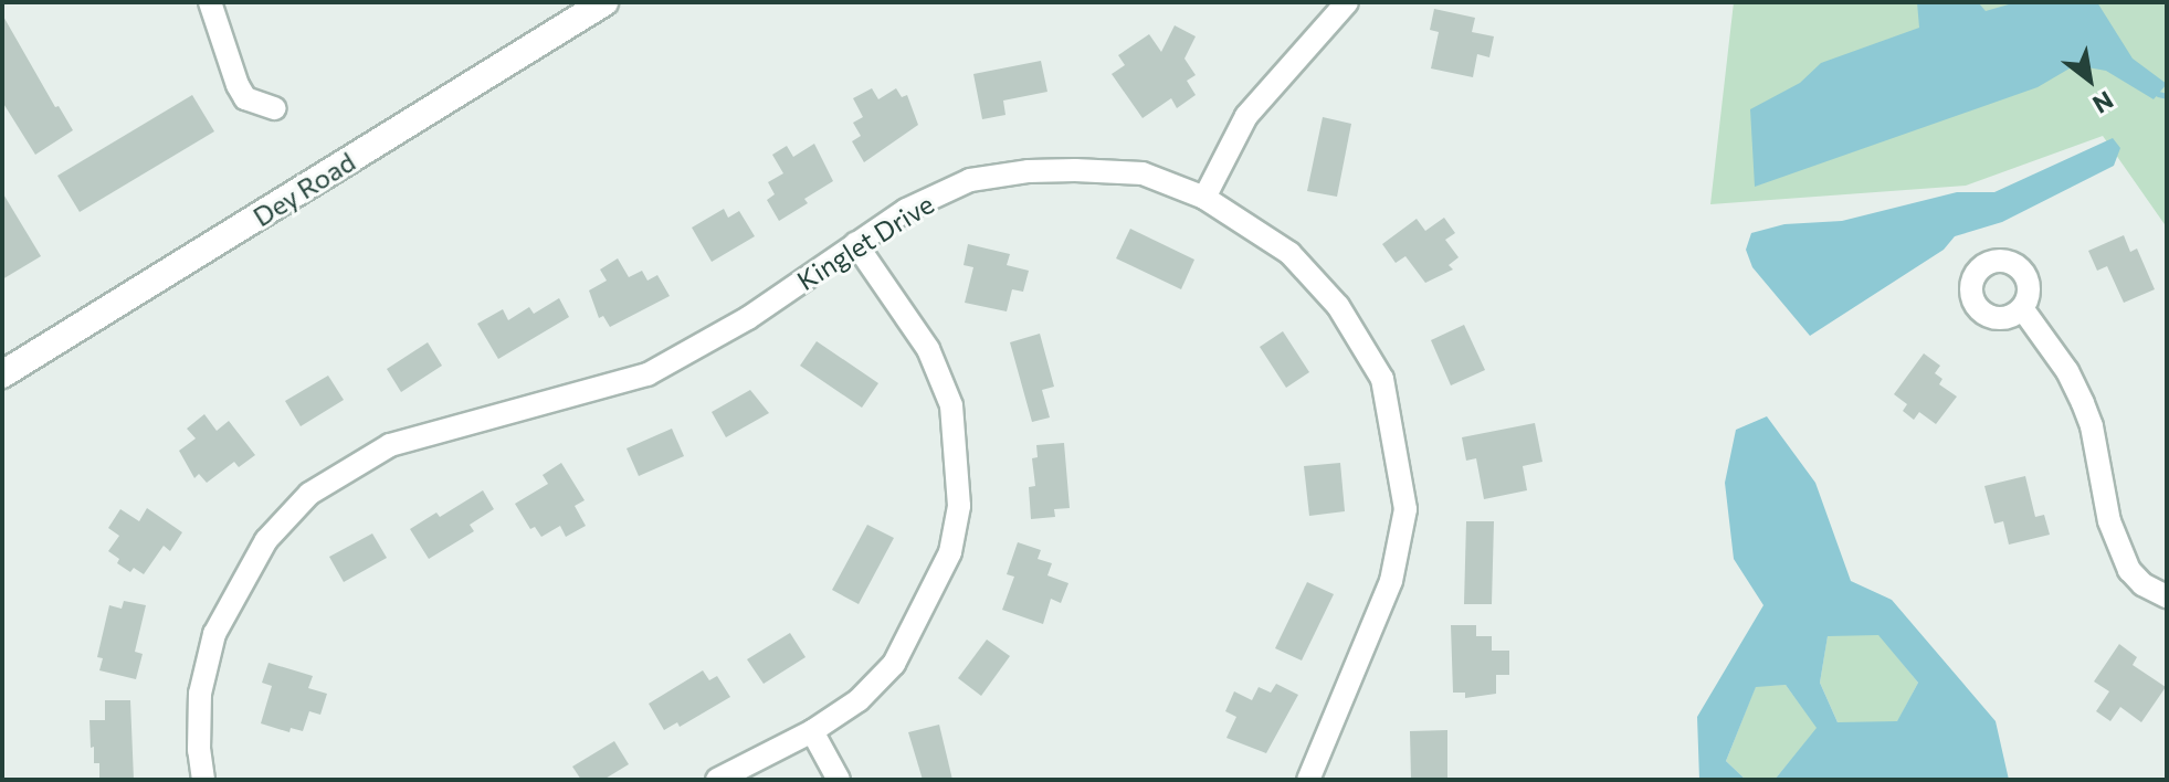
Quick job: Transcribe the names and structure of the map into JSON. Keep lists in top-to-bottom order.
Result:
{
  "streets": {
    "main road": ["Dey Road"],
    "street": ["Kinglet Drive"]
  },
  "north": "bottom right"
}
